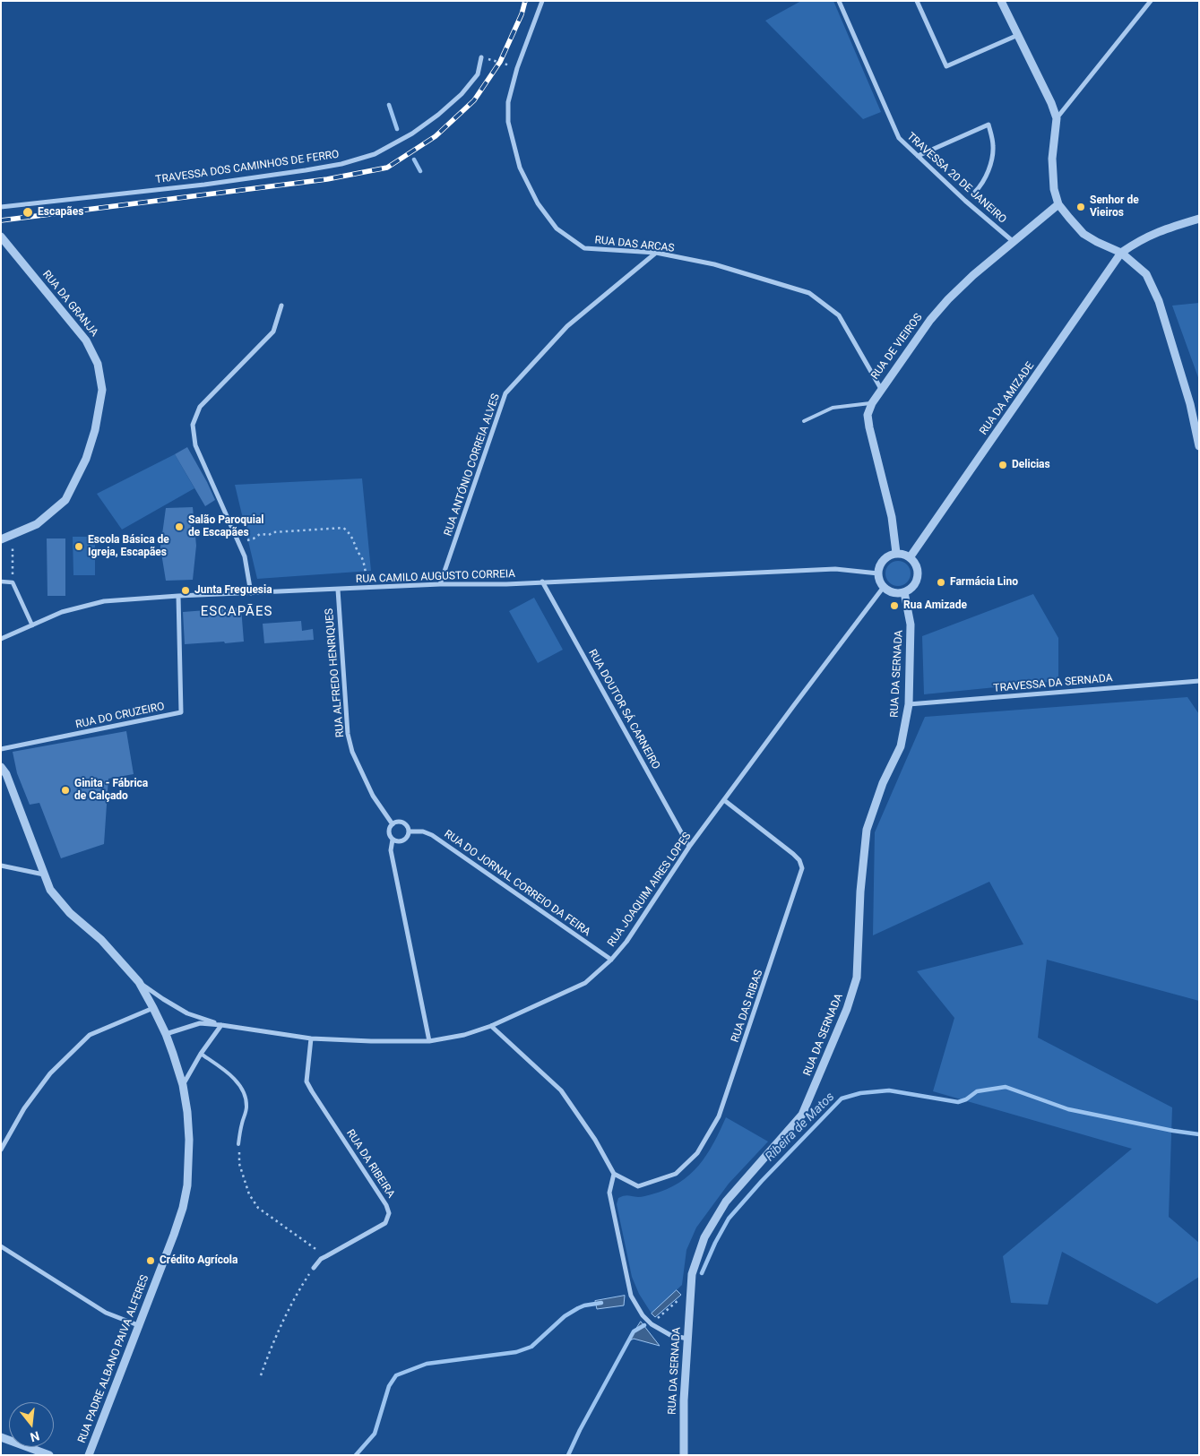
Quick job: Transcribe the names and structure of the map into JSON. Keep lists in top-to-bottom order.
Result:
{
  "streets": {
    "street": [
      "TRAVESSA DOS CAMINHOS DE FERRO",
      "TRAVESSA 20 DE JANEIRO",
      "RUA DAS ARCAS",
      "RUA DA GRANJA",
      "RUA DE VIEIROS",
      "RUA DA AMIZADE",
      "RUA ANTÓNIO CORREIA ALVES",
      "RUA CAMILO AUGUSTO CORREIA",
      "RUA ALFREDO HENRIQUES",
      "RUA DA SERNADA",
      "TRAVESSA DA SERNADA",
      "RUA DOUTOR SÁ CARNEIRO",
      "RUA DO CRUZEIRO",
      "RUA DO JORNAL CORREIO DA FEIRA",
      "RUA JOAQUIM AIRES LOPES",
      "RUA DAS RIBAS",
      "RUA DA RIBEIRA",
      "RUA PADRE ALBANO PAIVA ALFERES"
    ]
  },
  "crossings": [
    ["TRAVESSA 20 DE JANEIRO", "RUA DE VIEIROS"],
    ["RUA DAS ARCAS", "RUA DE VIEIROS"],
    ["RUA DAS ARCAS", "RUA ANTÓNIO CORREIA ALVES"],
    ["RUA DE VIEIROS", "RUA DA AMIZADE"],
    ["RUA DE VIEIROS", "RUA CAMILO AUGUSTO CORREIA"],
    ["RUA DE VIEIROS", "RUA DA SERNADA"],
    ["RUA DE VIEIROS", "RUA JOAQUIM AIRES LOPES"],
    ["RUA DA AMIZADE", "RUA CAMILO AUGUSTO CORREIA"],
    ["RUA DA AMIZADE", "RUA DA SERNADA"],
    ["RUA DA AMIZADE", "RUA JOAQUIM AIRES LOPES"],
    ["RUA ANTÓNIO CORREIA ALVES", "RUA CAMILO AUGUSTO CORREIA"],
    ["RUA CAMILO AUGUSTO CORREIA", "RUA ALFREDO HENRIQUES"],
    ["RUA CAMILO AUGUSTO CORREIA", "RUA DA SERNADA"],
    ["RUA CAMILO AUGUSTO CORREIA", "RUA DOUTOR SÁ CARNEIRO"],
    ["RUA CAMILO AUGUSTO CORREIA", "RUA DO CRUZEIRO"],
    ["RUA CAMILO AUGUSTO CORREIA", "RUA JOAQUIM AIRES LOPES"],
    ["RUA ALFREDO HENRIQUES", "RUA DO JORNAL CORREIO DA FEIRA"],
    ["RUA DA SERNADA", "TRAVESSA DA SERNADA"],
    ["RUA DA SERNADA", "RUA JOAQUIM AIRES LOPES"],
    ["RUA DOUTOR SÁ CARNEIRO", "RUA JOAQUIM AIRES LOPES"],
    ["RUA DO JORNAL CORREIO DA FEIRA", "RUA JOAQUIM AIRES LOPES"],
    ["RUA JOAQUIM AIRES LOPES", "RUA DAS RIBAS"],
    ["RUA JOAQUIM AIRES LOPES", "RUA DA RIBEIRA"]
  ],
  "districts": ["ESCAPÃES"],
  "water": ["Ribeira de Matos"],
  "places": [
    "Senhor de Vieiros",
    "Escapães",
    "Delicias",
    "Salão Paroquial de Escapães",
    "Escola Básica de Igreja, Escapães",
    "Farmácia Lino",
    "Junta Freguesia",
    "Rua Amizade",
    "Ginita - Fábrica de Calçado",
    "Crédito Agrícola"
  ],
  "north": "bottom"
}
